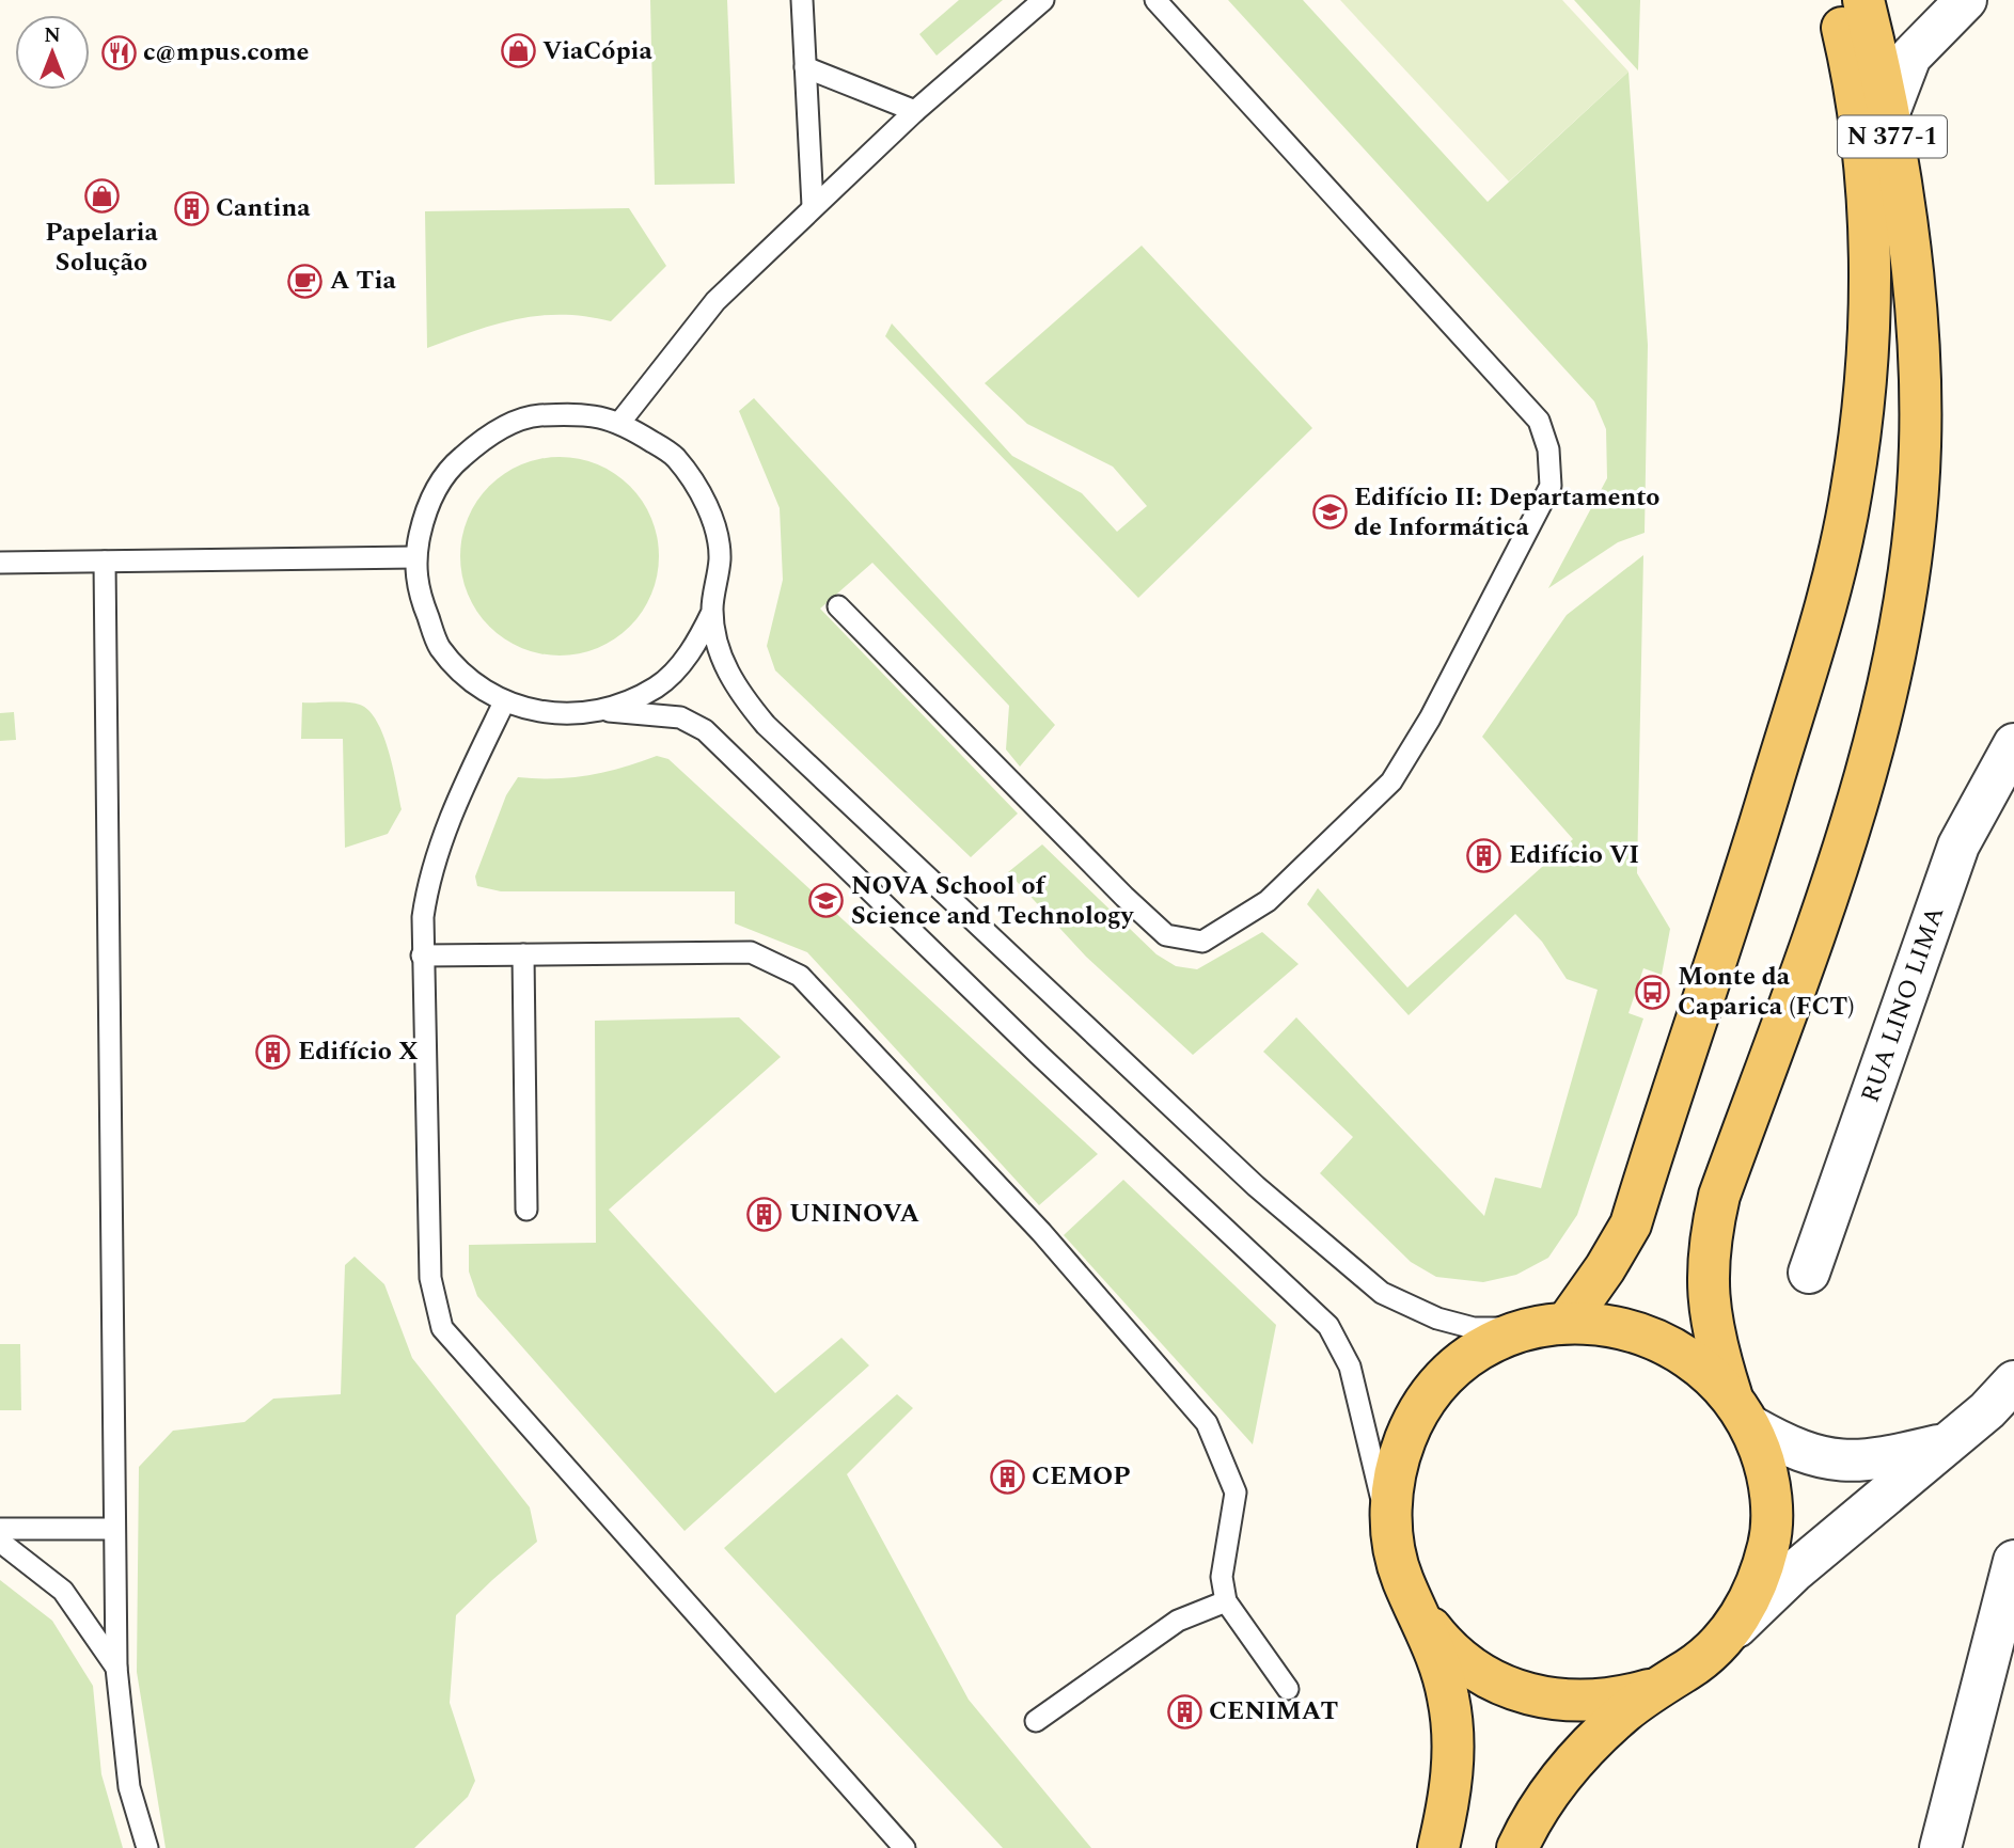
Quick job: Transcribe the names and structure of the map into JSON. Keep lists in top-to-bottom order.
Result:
{
  "streets": {
    "main road": ["N 377-1"],
    "street": ["RUA LINO LIMA"]
  },
  "places": {
    "shop": ["ViaCópia", "Papelaria Solução"],
    "restaurant": ["c@mpus.come"],
    "building": [
      "Cantina",
      "Edifício VI",
      "Edifício X",
      "UNINOVA",
      "CEMOP",
      "CENIMAT"
    ],
    "cafe": ["A Tia"],
    "school or university": ["Edifício II: Departamento de Informática", "NOVA School of Science and Technology"],
    "bus stop": ["Monte da Caparica (FCT)"]
  },
  "north": "top"
}
